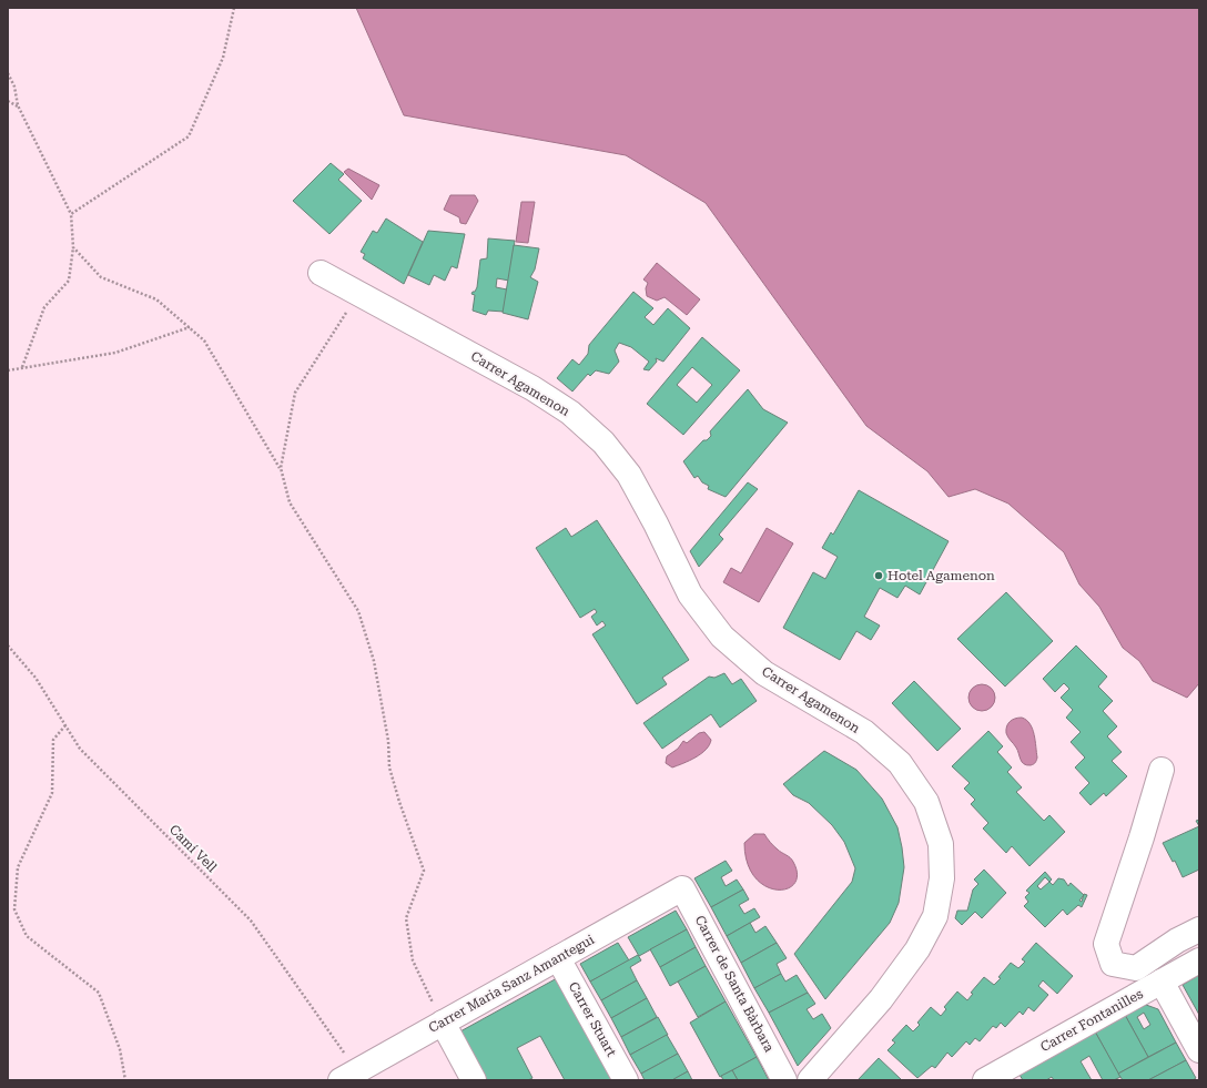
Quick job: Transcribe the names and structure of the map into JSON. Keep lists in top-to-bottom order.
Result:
{
  "streets": {
    "street": [
      "Carrer Agamenon",
      "Carrer Maria Sanz Amantegui",
      "Carrer de Santa Bàrbara",
      "Carrer Stuart",
      "Carrer Fontanilles"
    ],
    "path": ["Camí Vell"]
  },
  "crossings": [
    ["Camí Vell", "Carrer Maria Sanz Amantegui"],
    ["Carrer Maria Sanz Amantegui", "Carrer de Santa Bàrbara"],
    ["Carrer Maria Sanz Amantegui", "Carrer Stuart"]
  ],
  "places": ["Hotel Agamenon"]
}
